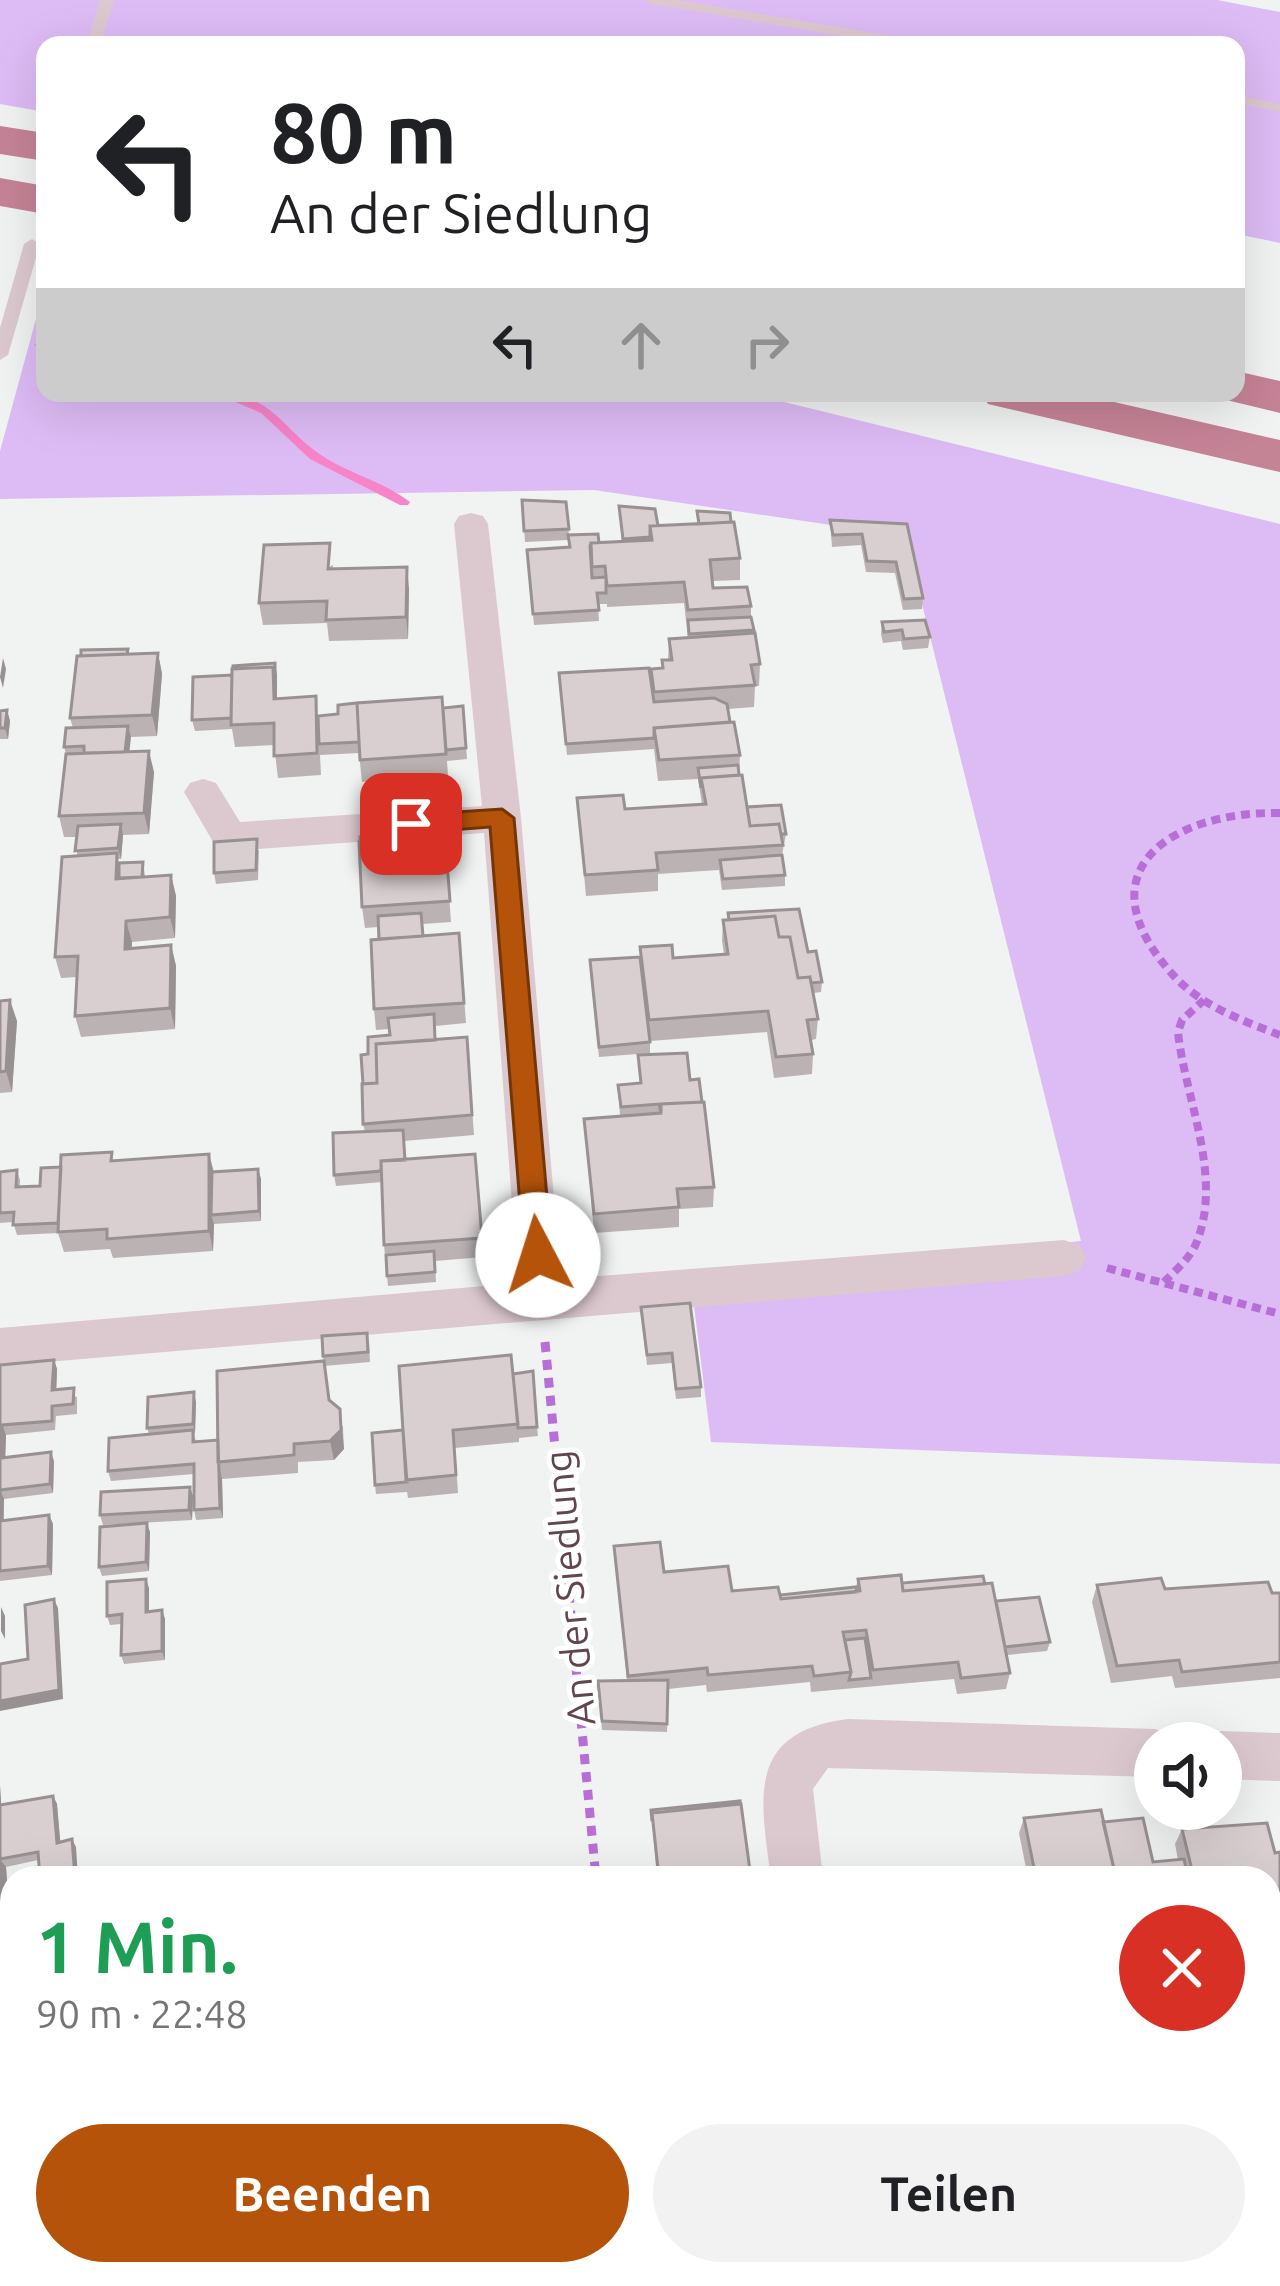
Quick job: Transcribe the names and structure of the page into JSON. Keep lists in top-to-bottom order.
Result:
{
  "streets": {
    "path": ["An der Siedlung"]
  },
  "page": {
    "turn": ["80 m", "An der Siedlung"],
    "heading": ["1 Min.", "90 m · 22:48"],
    "buttons": ["Beenden", "Teilen"]
  }
}
